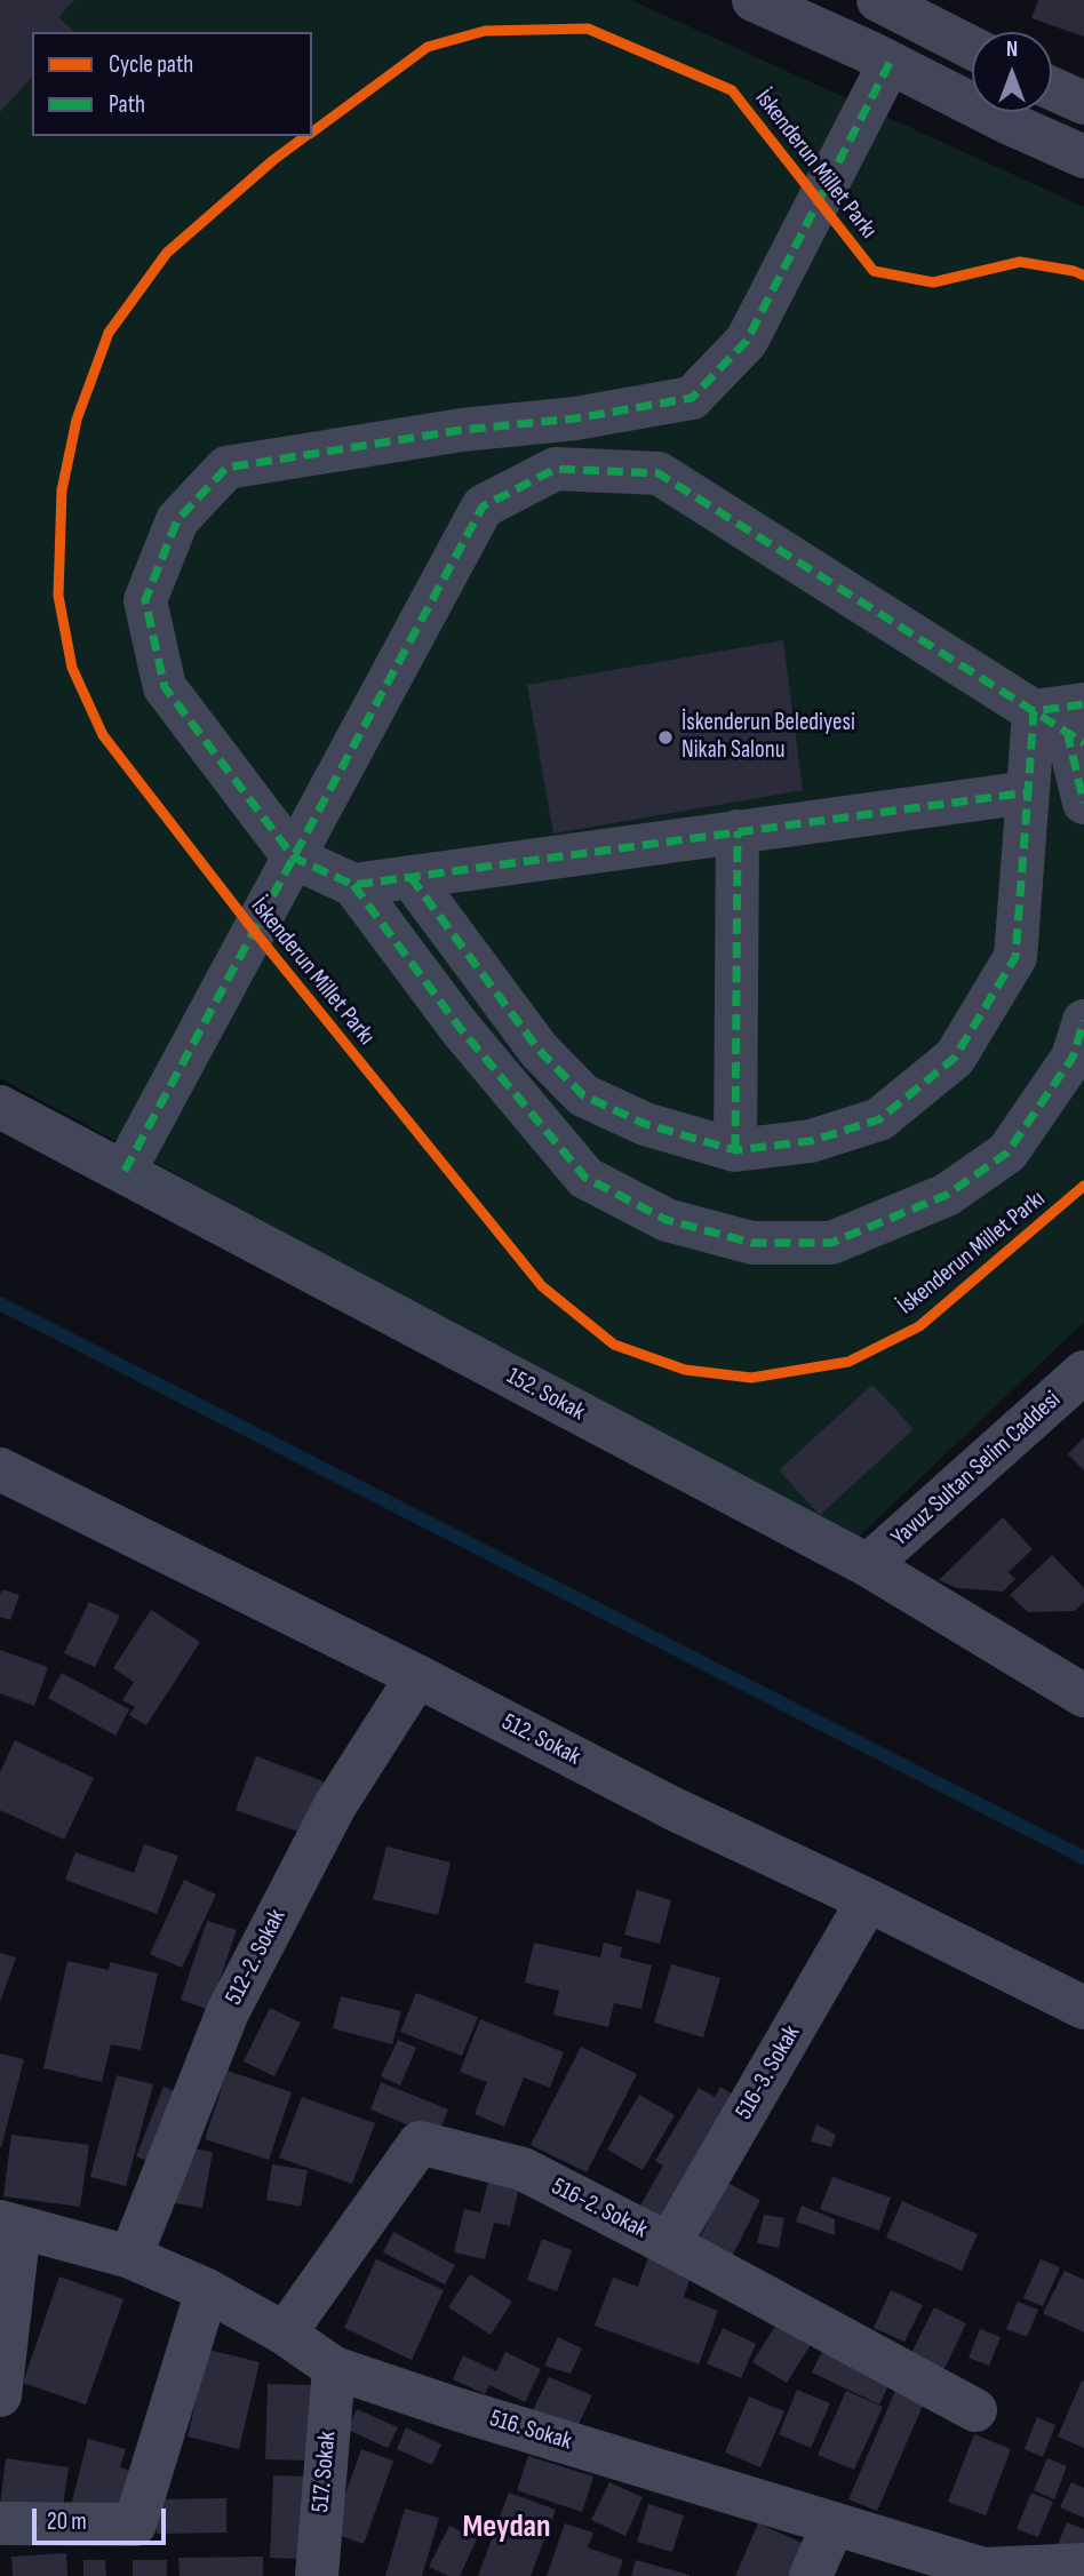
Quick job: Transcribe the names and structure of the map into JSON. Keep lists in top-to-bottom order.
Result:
{
  "streets": {
    "street": [
      "152. Sokak",
      "Yavuz Sultan Selim Caddesi",
      "512. Sokak",
      "512-2. Sokak",
      "516-3. Sokak",
      "516-2. Sokak",
      "516. Sokak",
      "517. Sokak"
    ],
    "cycle path": ["İskenderun Millet Parkı"]
  },
  "crossings": [
    ["152. Sokak", "Yavuz Sultan Selim Caddesi"],
    ["512. Sokak", "512-2. Sokak"],
    ["512. Sokak", "516-3. Sokak"],
    ["512-2. Sokak", "516. Sokak"],
    ["516-3. Sokak", "516-2. Sokak"],
    ["516-2. Sokak", "516. Sokak"],
    ["516. Sokak", "517. Sokak"]
  ],
  "districts": ["Meydan"],
  "places": ["İskenderun Belediyesi Nikah Salonu"],
  "legend": ["Cycle path", "Path"],
  "scale_bar": "20 m",
  "north": "top"
}
